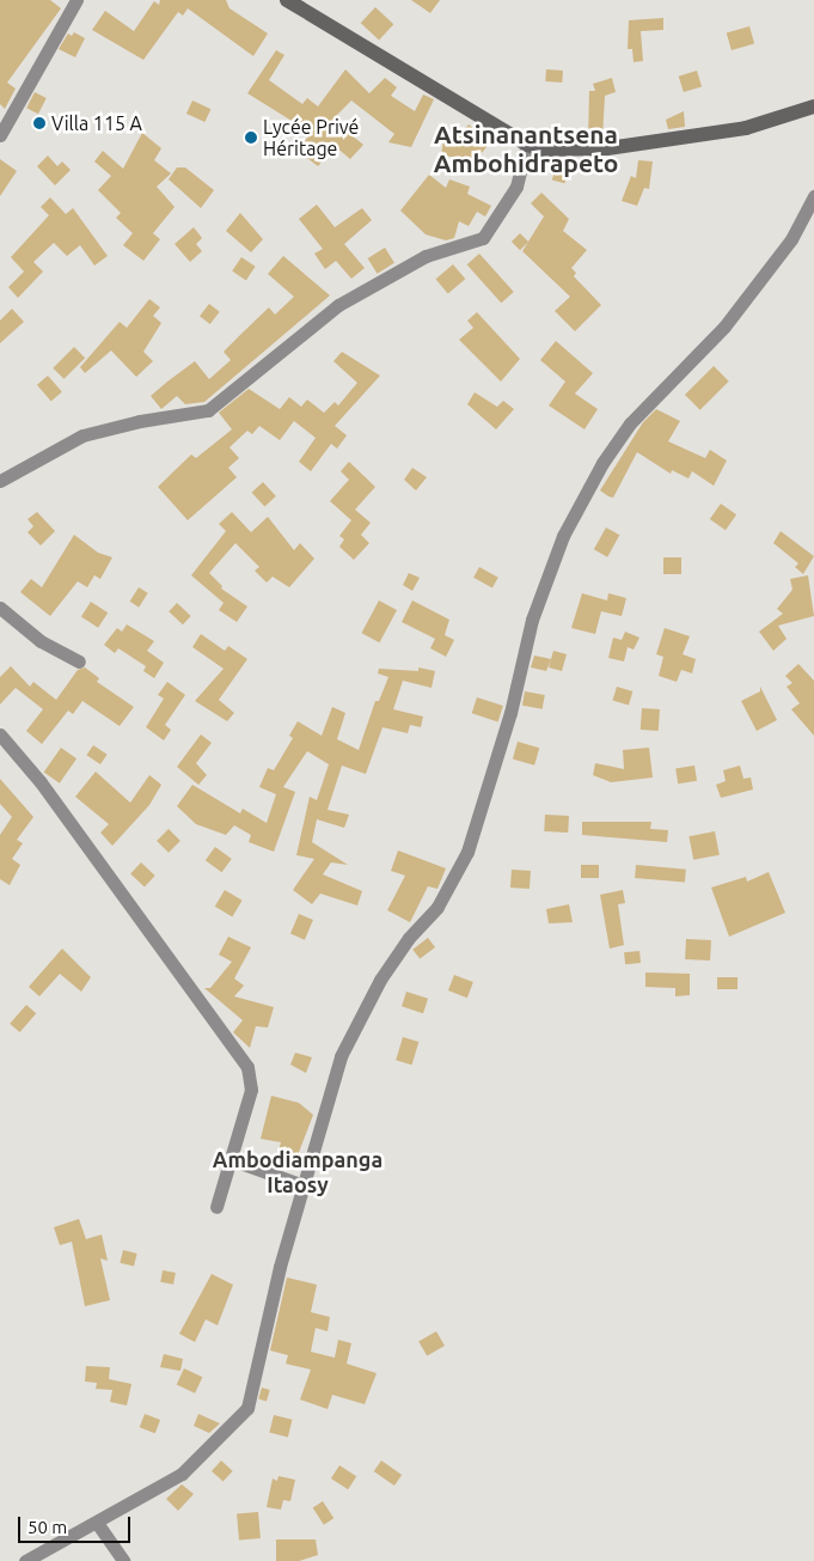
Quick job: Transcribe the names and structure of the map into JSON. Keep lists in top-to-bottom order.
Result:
{
  "districts": ["Atsinanantsena Ambohidrapeto", "Ambodiampanga Itaosy"],
  "places": ["Villa 115 A", "Lycée Privé Héritage"],
  "scale_bar": "50 m"
}
